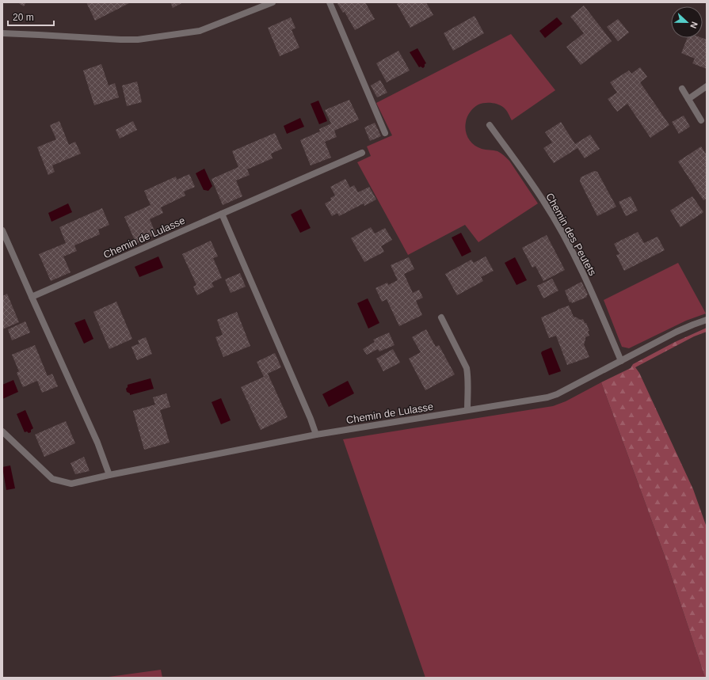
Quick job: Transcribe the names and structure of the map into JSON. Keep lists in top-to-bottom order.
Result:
{
  "streets": {
    "street": ["Chemin des Peutets", "Chemin de Lulasse"]
  },
  "crossings": [
    ["Chemin des Peutets", "Chemin de Lulasse"]
  ],
  "scale_bar": "20 m",
  "north": "right"
}
